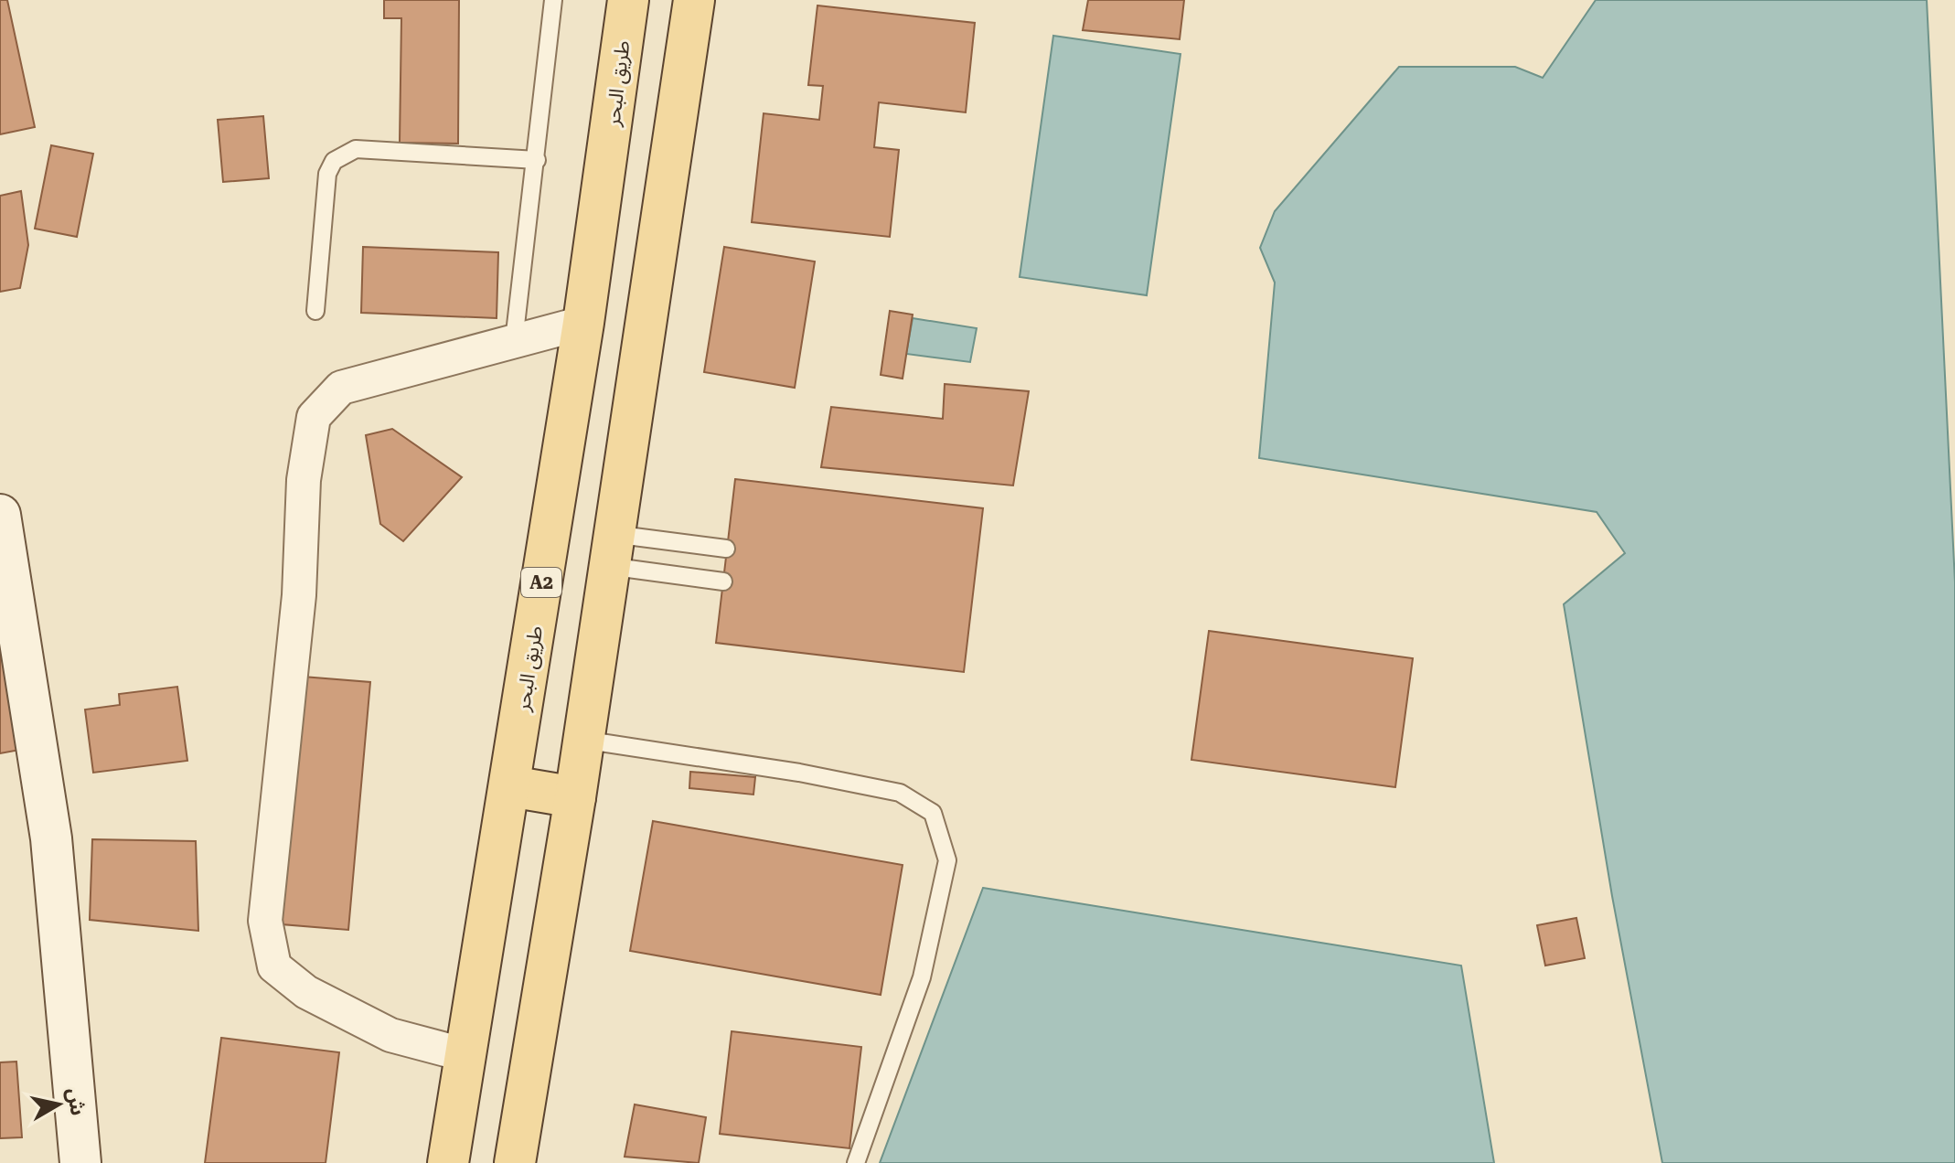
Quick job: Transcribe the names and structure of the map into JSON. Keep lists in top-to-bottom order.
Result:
{
  "streets": {
    "main road": ["طريق البحر", "A2"]
  },
  "north": "right"
}
